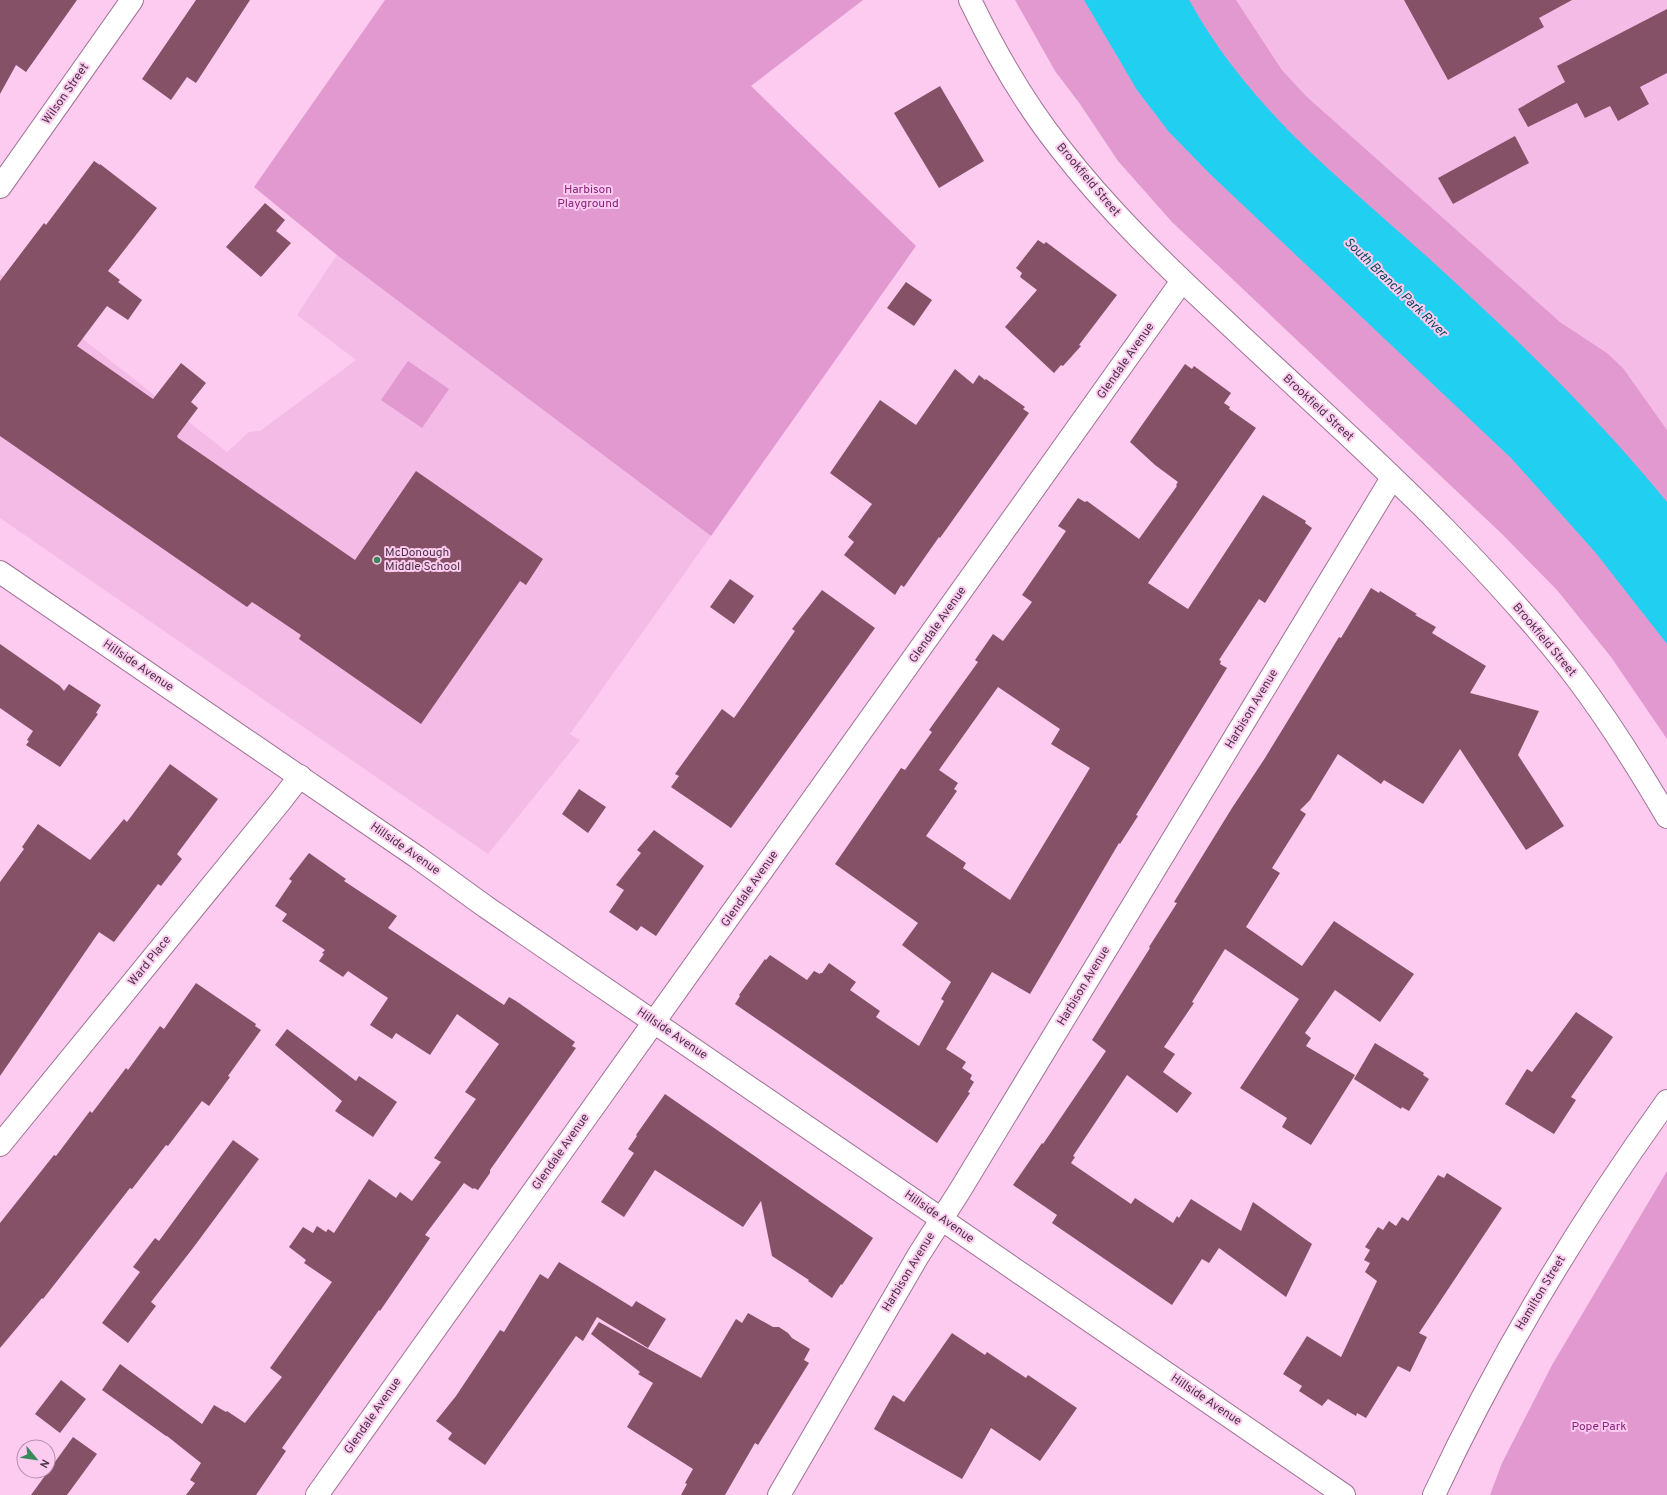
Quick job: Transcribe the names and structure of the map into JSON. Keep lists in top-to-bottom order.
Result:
{
  "streets": {
    "street": [
      "Wilson Street",
      "Brookfield Street",
      "Glendale Avenue",
      "Hillside Avenue",
      "Harbison Avenue",
      "Ward Place",
      "Hamilton Street"
    ]
  },
  "crossings": [
    ["Brookfield Street", "Glendale Avenue"],
    ["Brookfield Street", "Harbison Avenue"],
    ["Glendale Avenue", "Hillside Avenue"],
    ["Hillside Avenue", "Harbison Avenue"],
    ["Hillside Avenue", "Ward Place"]
  ],
  "water": ["South Branch Park River"],
  "parks": ["Harbison Playground", "Pope Park"],
  "places": ["McDonough Middle School"],
  "north": "bottom right"
}
